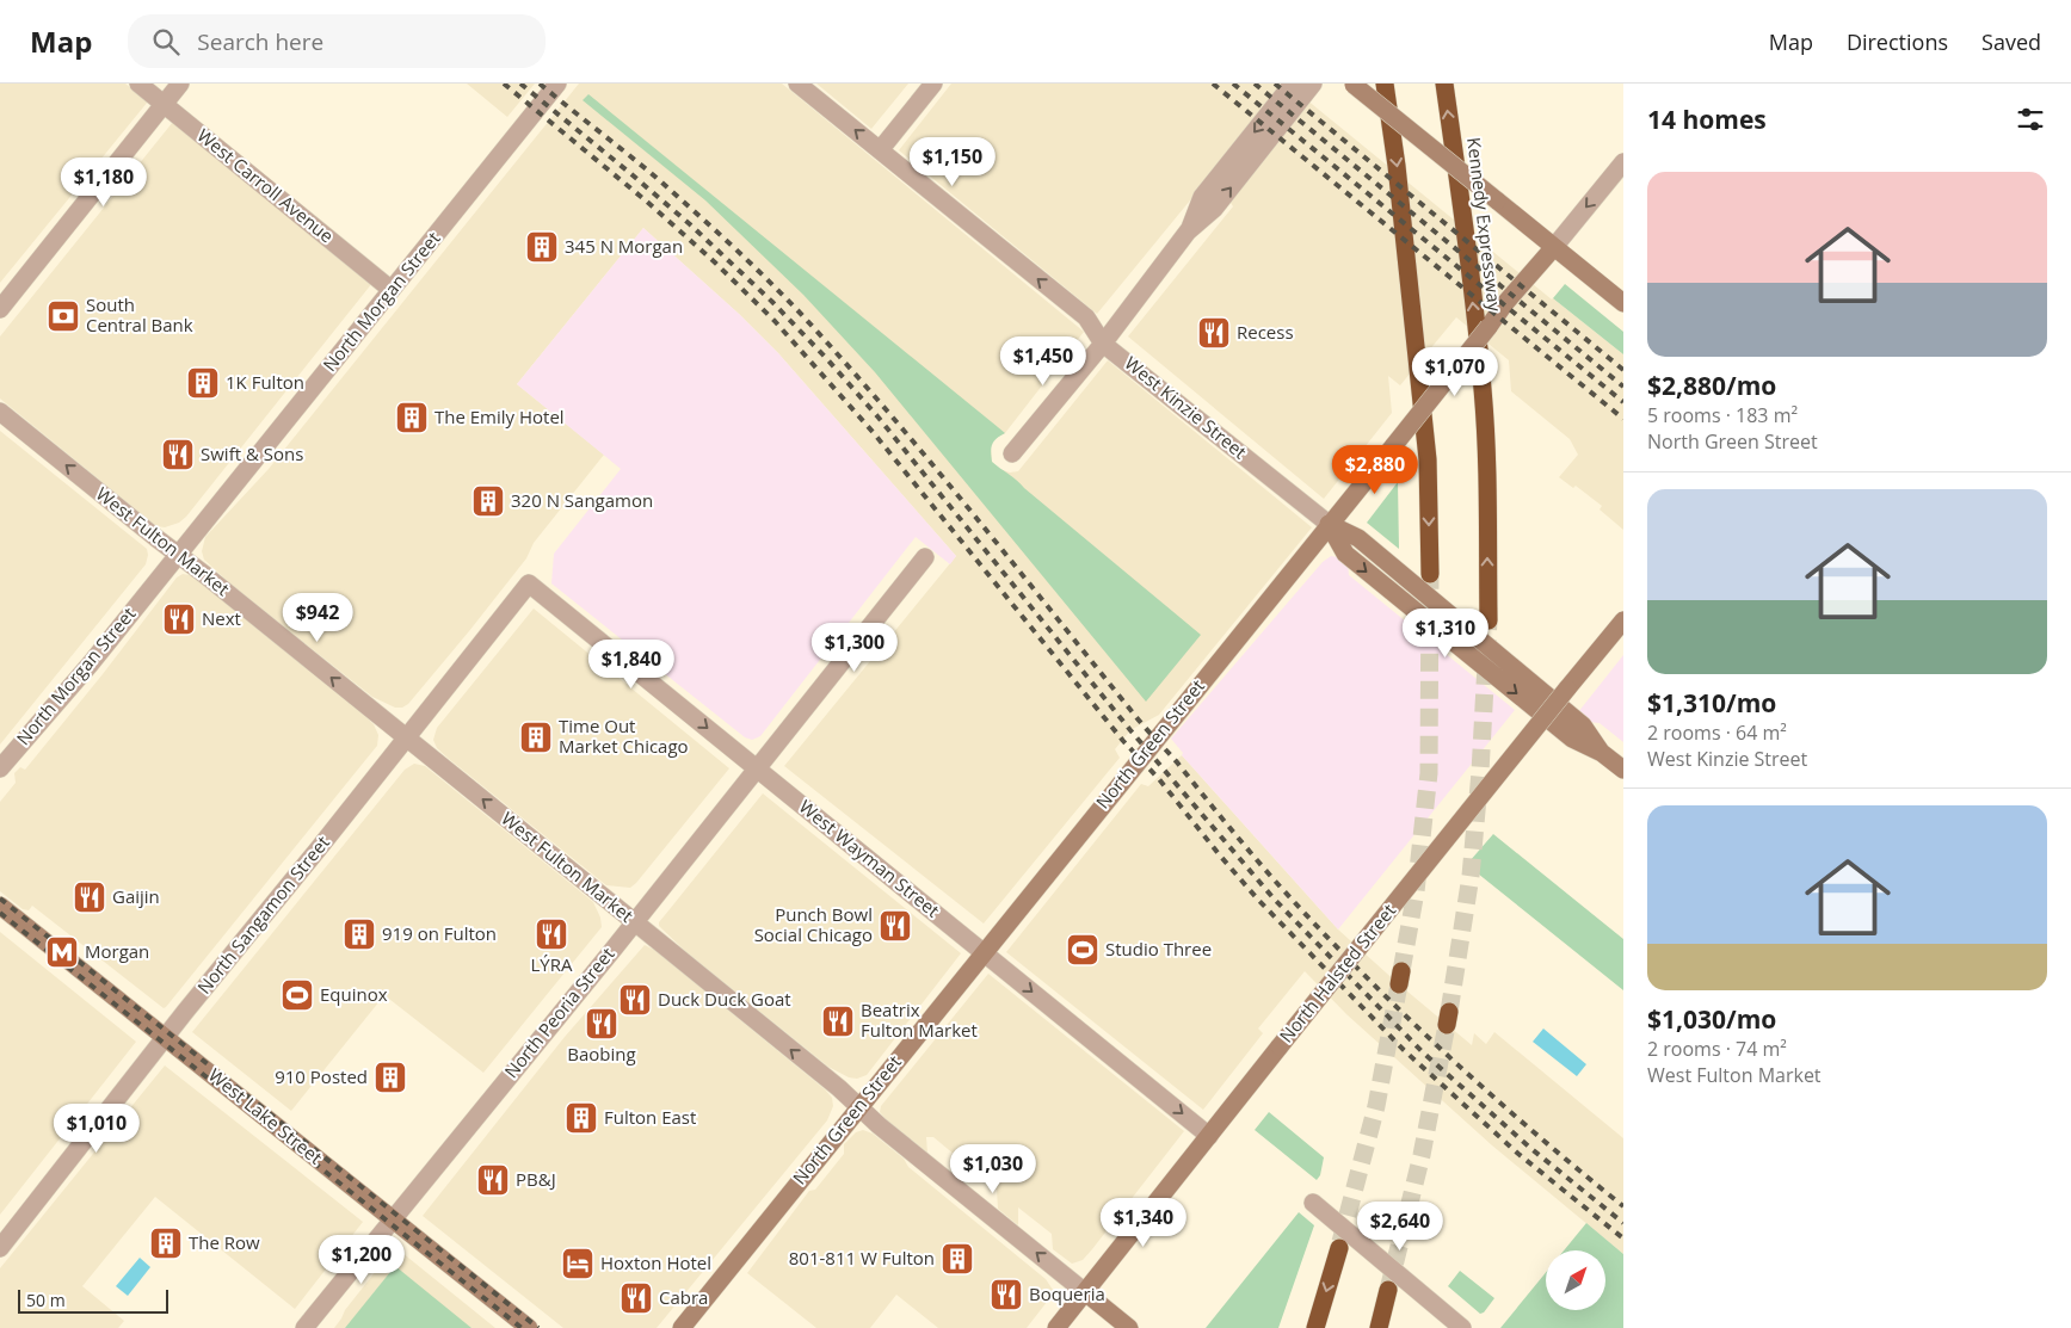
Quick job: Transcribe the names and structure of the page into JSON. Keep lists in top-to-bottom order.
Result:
{
  "streets": {
    "highway": ["Kennedy Expressway"],
    "street": [
      "West Carroll Avenue",
      "North Morgan Street",
      "West Kinzie Street",
      "West Fulton Market",
      "North Green Street",
      "West Wayman Street",
      "North Sangamon Street",
      "North Halsted Street",
      "North Peoria Street",
      "West Lake Street"
    ]
  },
  "crossings": [
    ["West Carroll Avenue", "North Morgan Street"],
    ["North Morgan Street", "West Fulton Market"],
    ["West Kinzie Street", "North Green Street"],
    ["West Fulton Market", "North Green Street"],
    ["West Fulton Market", "North Sangamon Street"],
    ["West Fulton Market", "North Halsted Street"],
    ["West Fulton Market", "North Peoria Street"],
    ["North Green Street", "West Wayman Street"],
    ["West Wayman Street", "North Sangamon Street"],
    ["West Wayman Street", "North Halsted Street"],
    ["West Wayman Street", "North Peoria Street"],
    ["North Sangamon Street", "West Lake Street"],
    ["North Peoria Street", "West Lake Street"]
  ],
  "one_way": ["West Kinzie Street", "West Fulton Market", "West Wayman Street"],
  "places": {
    "building": [
      "345 N Morgan",
      "1K Fulton",
      "The Emily Hotel",
      "320 N Sangamon",
      "Time Out Market Chicago",
      "919 on Fulton",
      "910 Posted",
      "Fulton East",
      "The Row",
      "801-811 W Fulton"
    ],
    "bank": ["South Central Bank"],
    "restaurant": [
      "Recess",
      "Swift & Sons",
      "Next",
      "Gaijin",
      "Punch Bowl Social Chicago",
      "LÝRA",
      "Duck Duck Goat",
      "Beatrix Fulton Market",
      "Baobing",
      "PB&J",
      "Boqueria",
      "Cabra"
    ],
    "sports": ["Studio Three", "Equinox"],
    "metro station": ["Morgan"],
    "hotel": ["Hoxton Hotel"]
  },
  "scale_bar": "50 m",
  "north": "top right",
  "page": {
    "header": "Map",
    "search": "Search here",
    "nav": ["Map", "Directions", "Saved"],
    "heading": "14 homes",
    "price": [
      "$1,150",
      "$1,180",
      "$1,450",
      "$1,070",
      "$2,880",
      "$942",
      "$1,310",
      "$1,300",
      "$1,840",
      "$1,010",
      "$1,030",
      "$1,340",
      "$2,640",
      "$1,200"
    ],
    "list": [
      {
        "name": "$2,880/mo",
        "note": "5 rooms · 183 m² · North Green Street"
      },
      {
        "name": "$1,310/mo",
        "note": "2 rooms · 64 m² · West Kinzie Street"
      },
      {
        "name": "$1,030/mo",
        "note": "2 rooms · 74 m² · West Fulton Market"
      }
    ],
    "scale": "50 m"
  }
}
